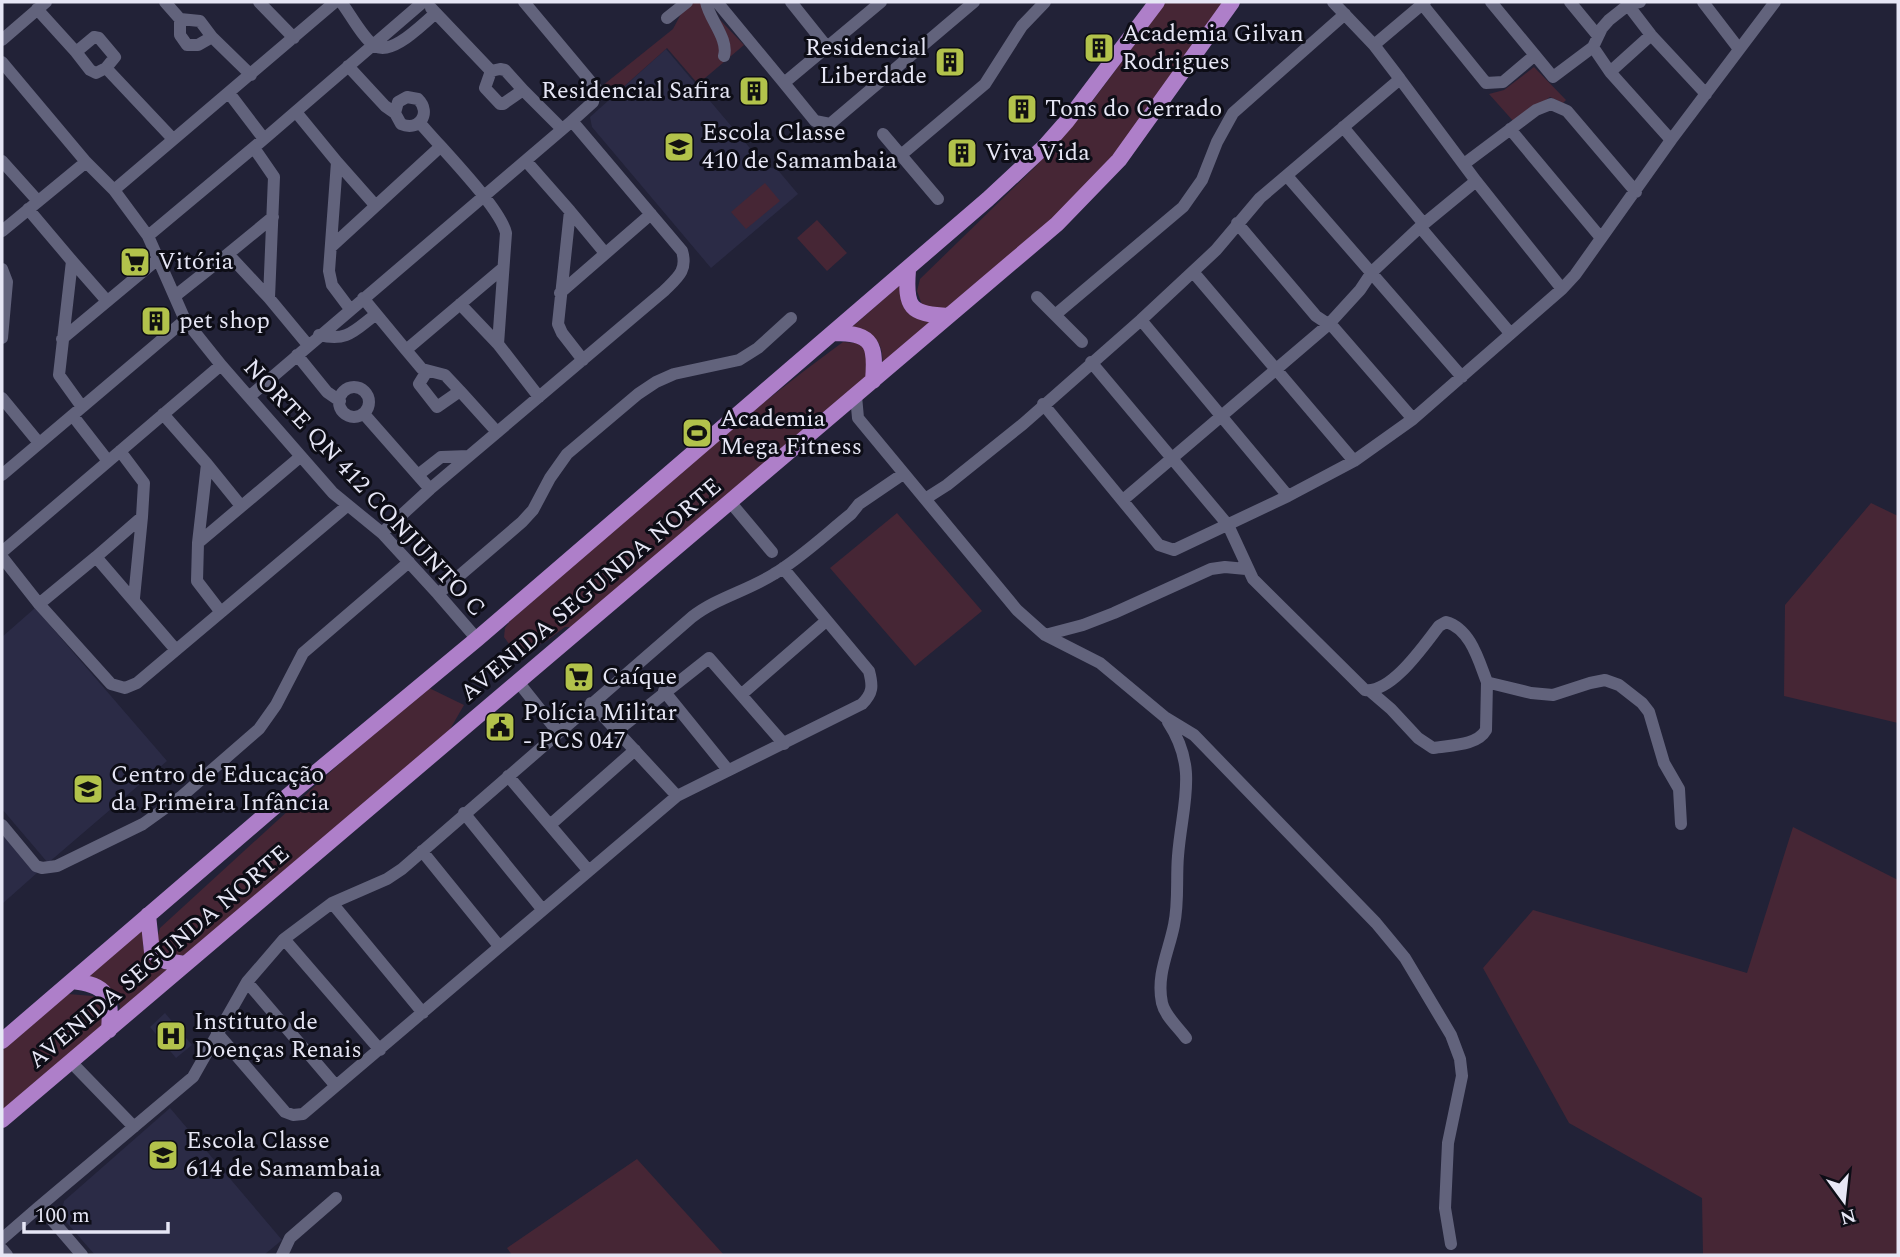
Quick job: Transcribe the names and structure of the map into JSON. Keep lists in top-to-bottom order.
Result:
{
  "streets": {
    "main road": ["AVENIDA SEGUNDA NORTE"],
    "street": ["NORTE QN 412 CONJUNTO C"]
  },
  "crossings": [
    ["NORTE QN 412 CONJUNTO C", "AVENIDA SEGUNDA NORTE"]
  ],
  "places": {
    "building": [
      "Academia Gilvan Rodrigues",
      "Residencial Liberdade",
      "Residencial Safira",
      "Tons do Cerrado",
      "Viva Vida",
      "pet shop"
    ],
    "school or university": ["Escola Classe 410 de Samambaia", "Centro de Educação da Primeira Infância", "Escola Classe 614 de Samambaia"],
    "supermarket": ["Vitória", "Caíque"],
    "sports": ["Academia Mega Fitness"],
    "public building": ["Polícia Militar - PCS 047"],
    "hospital": ["Instituto de Doenças Renais"]
  },
  "scale_bar": "100 m",
  "north": "bottom"
}
